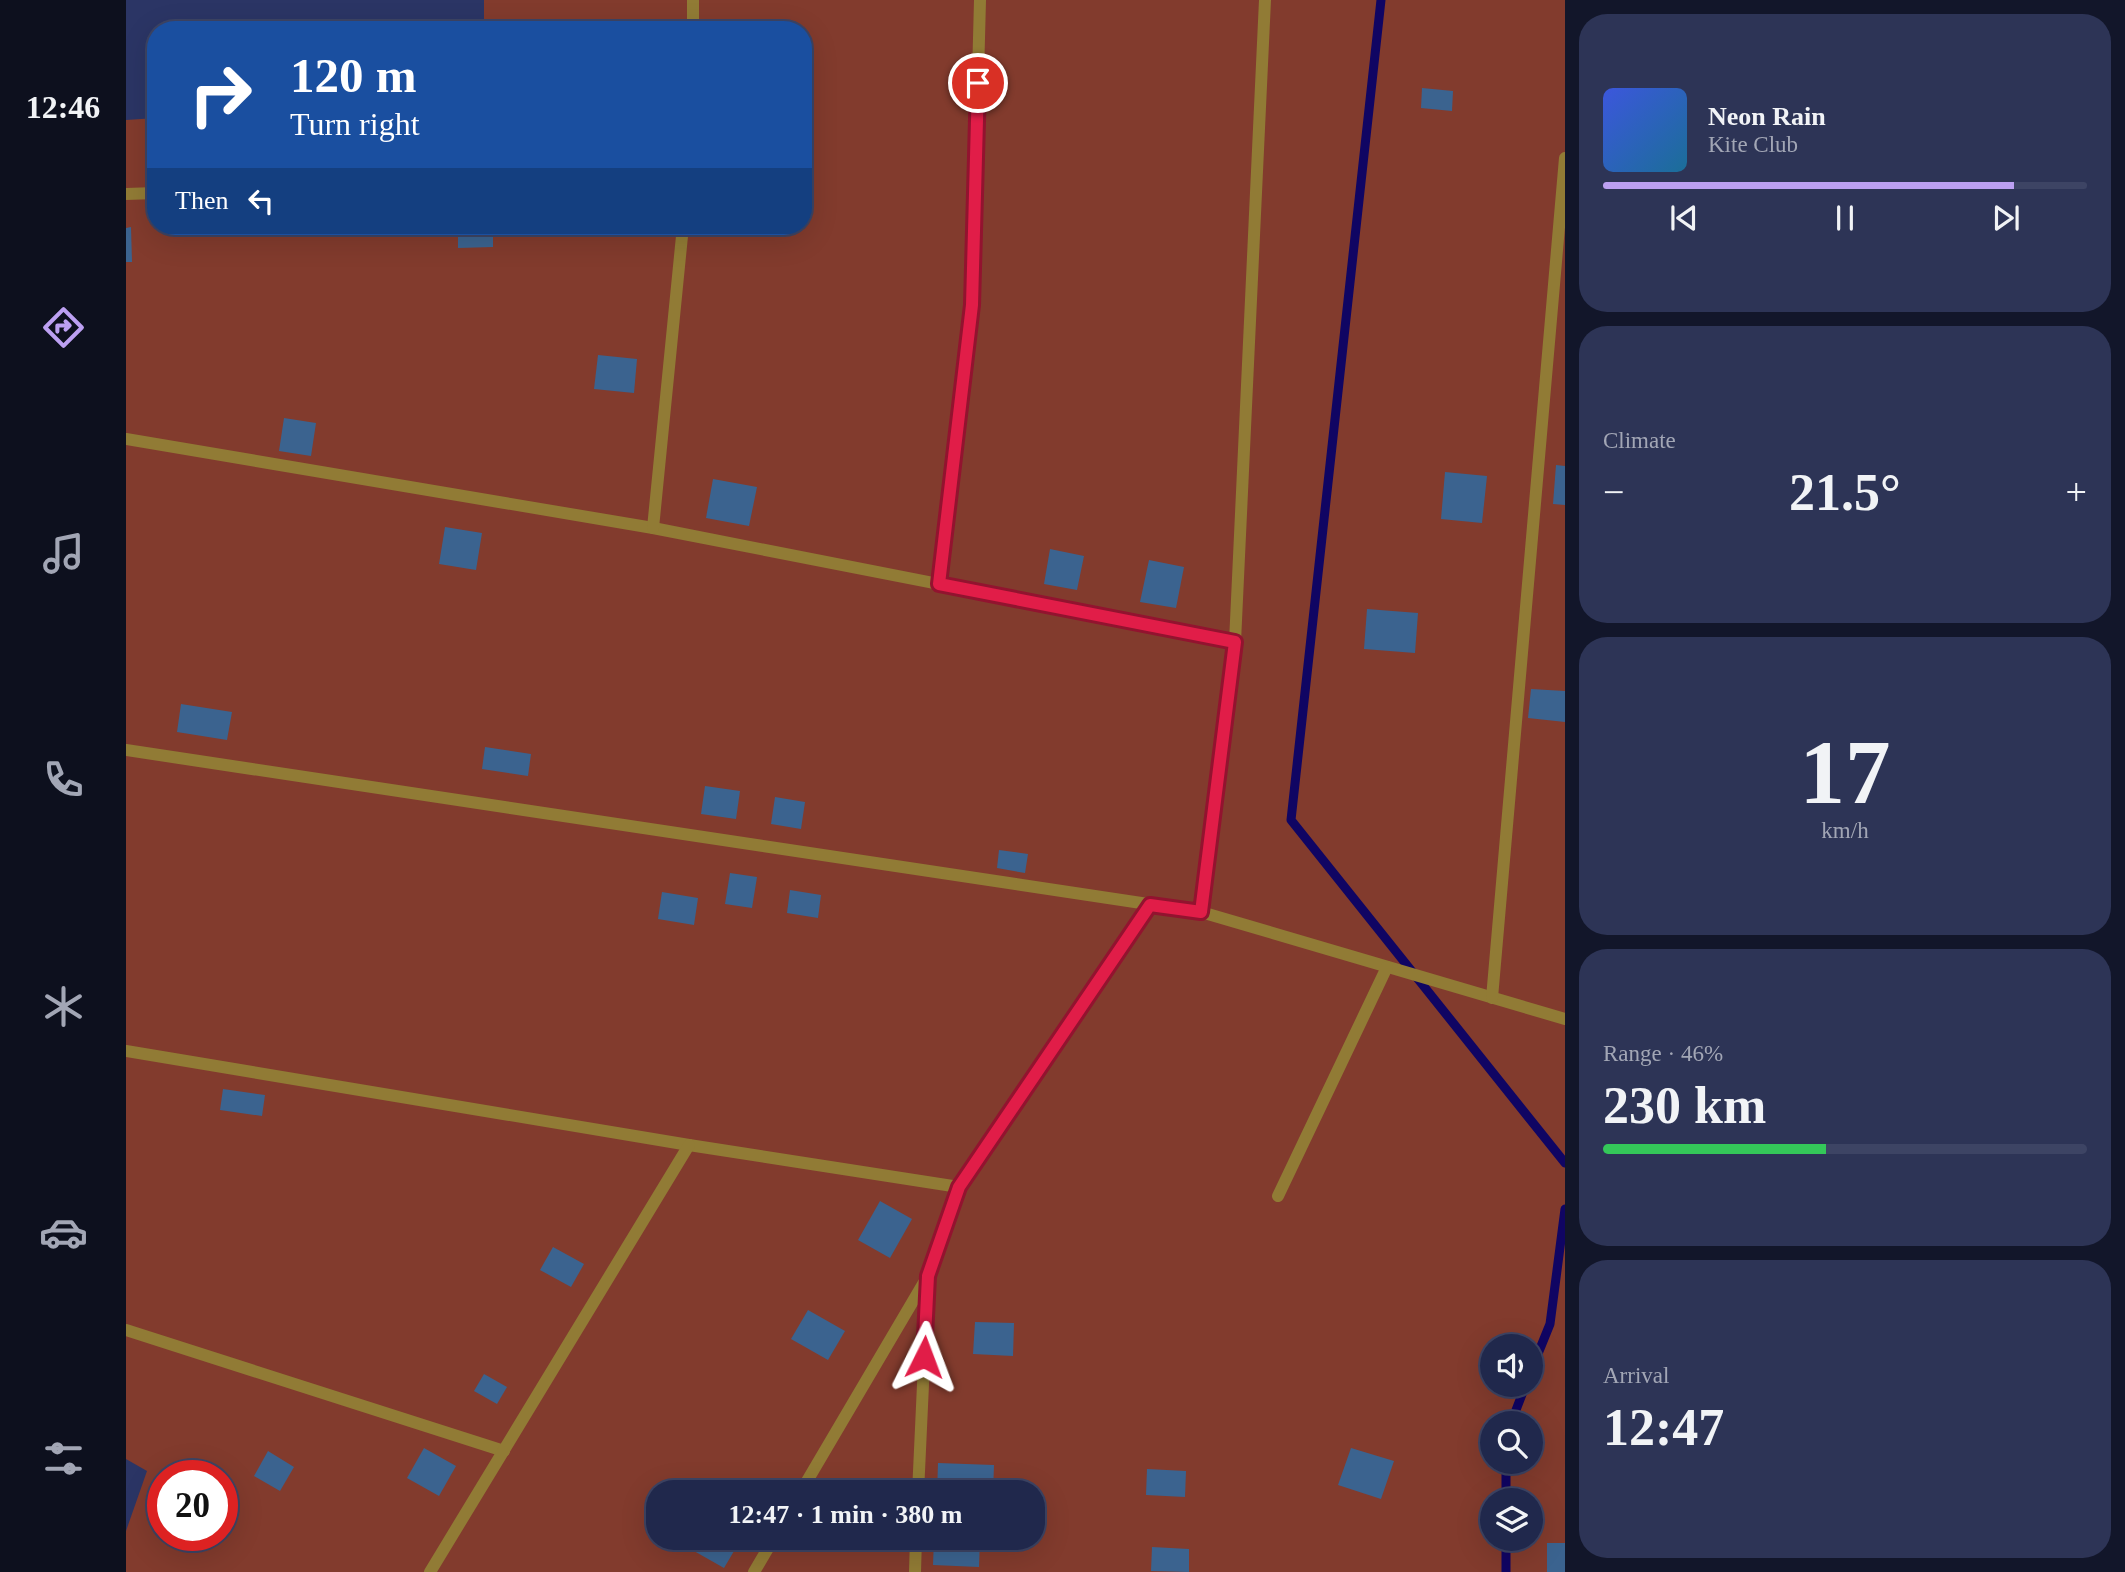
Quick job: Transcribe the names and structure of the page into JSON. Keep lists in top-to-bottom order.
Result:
{
  "page": {
    "tabs": "12:46",
    "turn": ["120 m", "Turn right"],
    "song": ["Neon Rain", "Kite Club"],
    "then": "Then",
    "tile": [
      "Climate",
      ["17", "km/h"],
      ["Range · 46%", "230 km"],
      ["Arrival", "12:47"]
    ],
    "heat": ["−", "21.5°", "+"],
    "limit": "20",
    "trip": "12:47 · 1 min · 380 m"
  }
}
